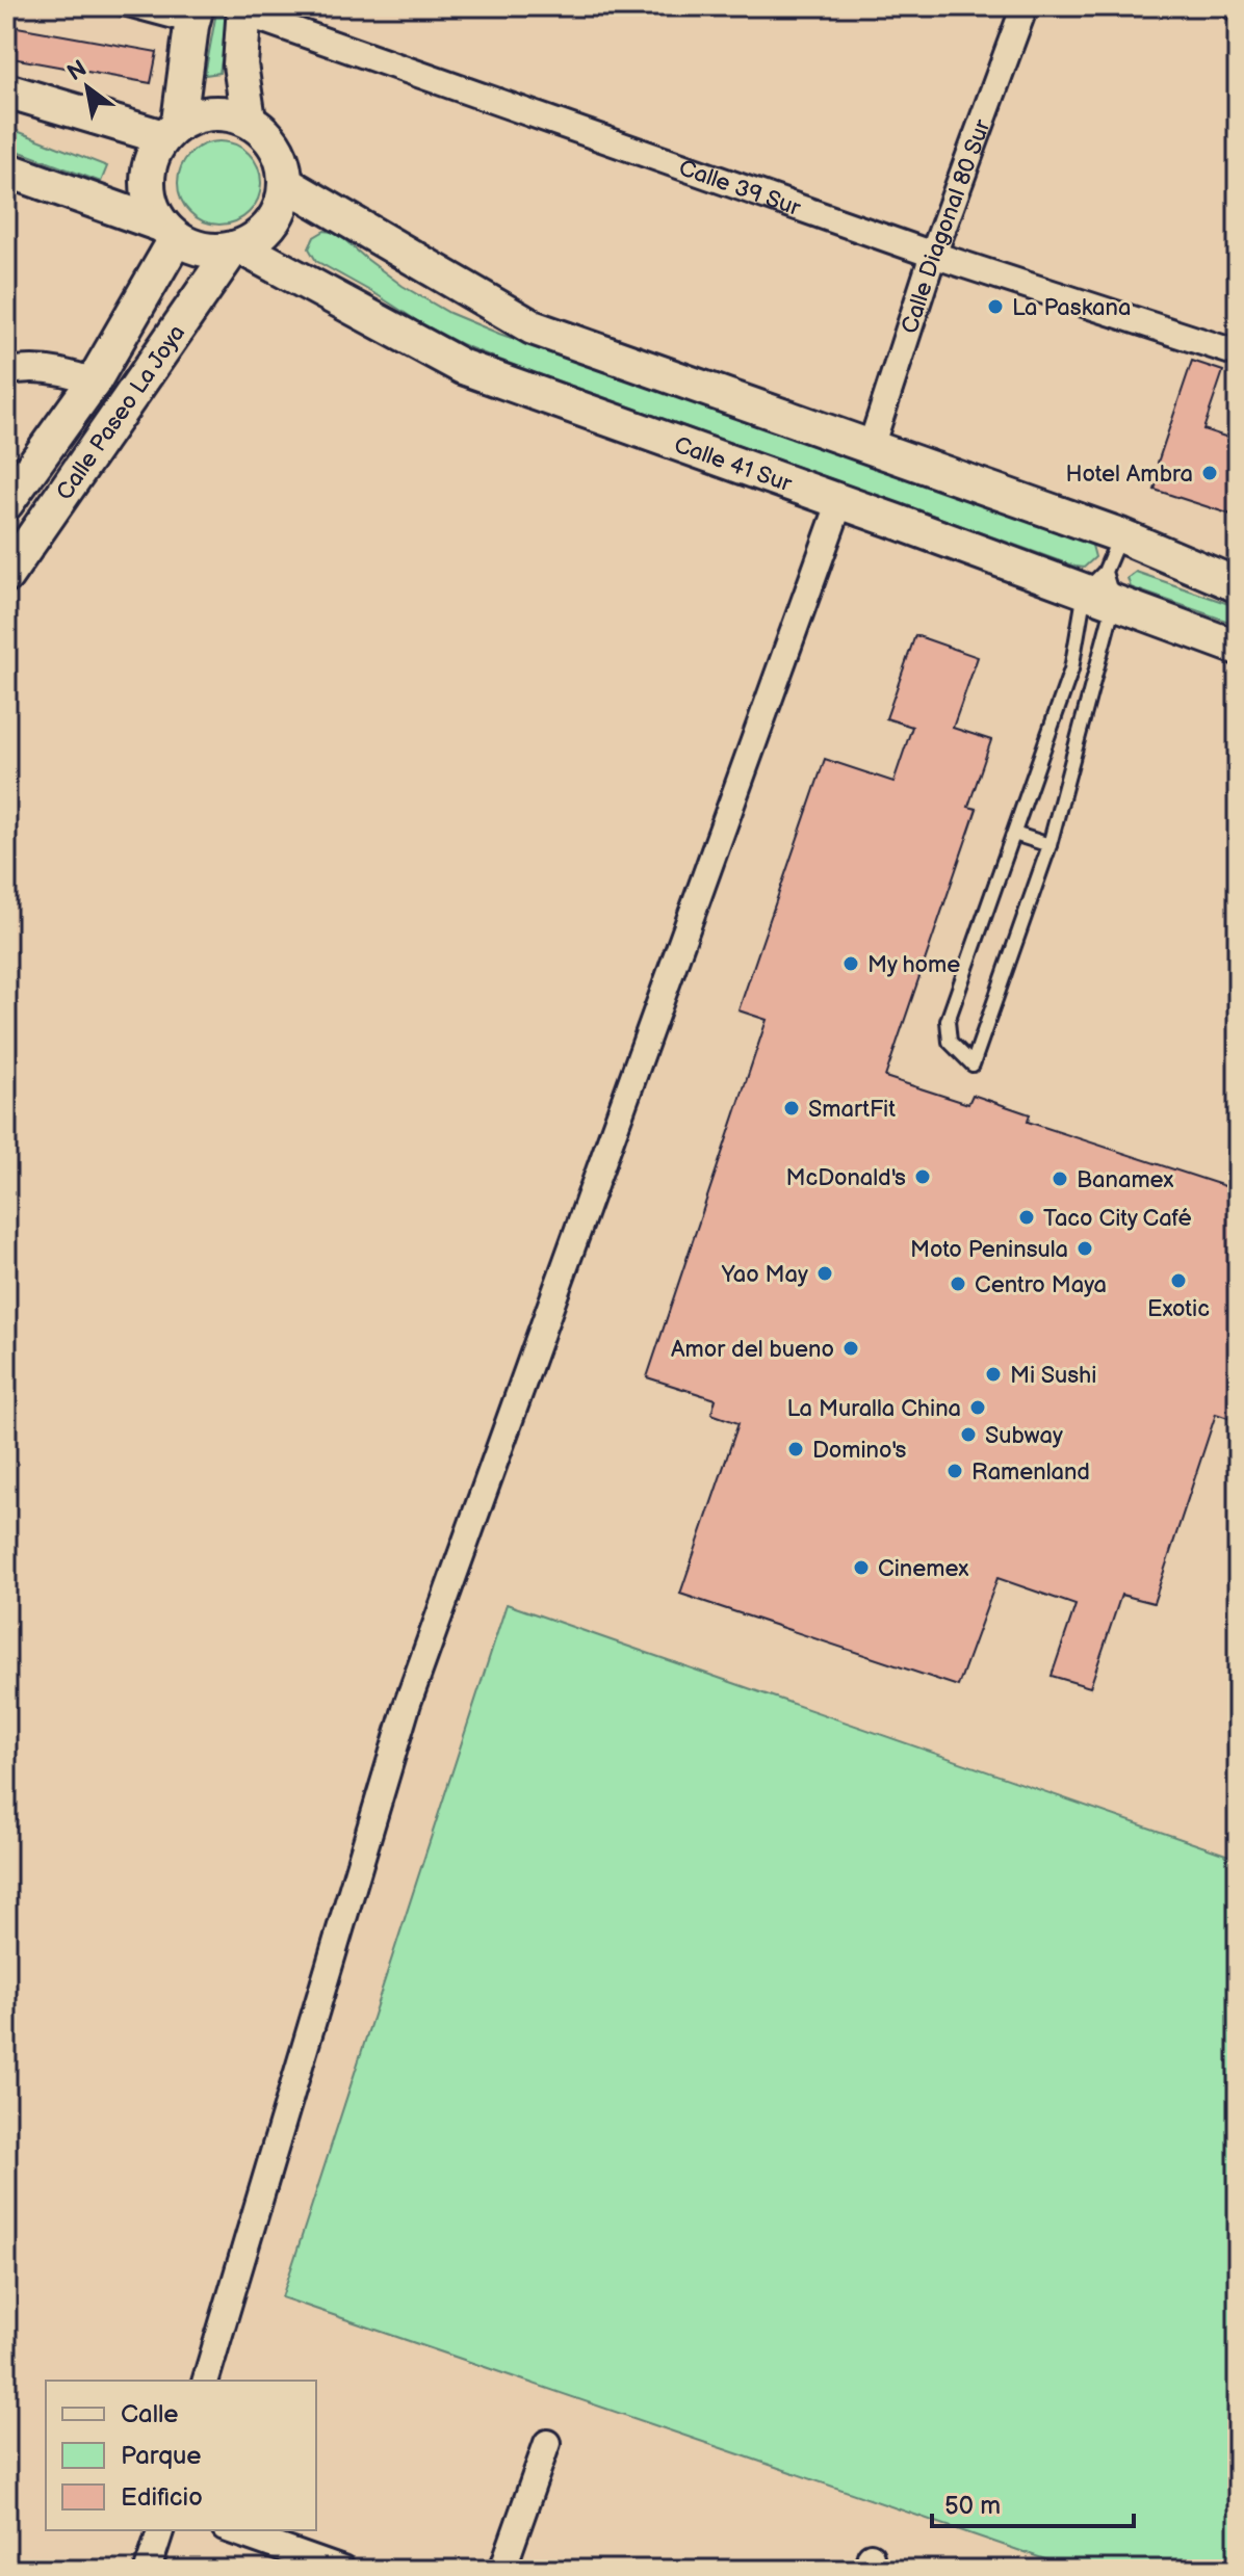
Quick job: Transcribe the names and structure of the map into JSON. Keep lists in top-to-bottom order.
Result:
{
  "streets": {
    "main road": ["Calle Paseo La Joya", "Calle 41 Sur"],
    "street": ["Calle 39 Sur", "Calle Diagonal 80 Sur"]
  },
  "crossings": [
    ["Calle 39 Sur", "Calle Diagonal 80 Sur"],
    ["Calle Paseo La Joya", "Calle 41 Sur"]
  ],
  "places": [
    "La Paskana",
    "Hotel Ambra",
    "My home",
    "SmartFit",
    "McDonald's",
    "Banamex",
    "Taco City Café",
    "Moto Peninsula",
    "Yao May",
    "Exotic",
    "Centro Maya",
    "Amor del bueno",
    "Mi Sushi",
    "La Muralla China",
    "Subway",
    "Domino's",
    "Ramenland",
    "Cinemex"
  ],
  "legend": ["Calle", "Parque", "Edificio"],
  "scale_bar": "50 m",
  "north": "top left"
}
